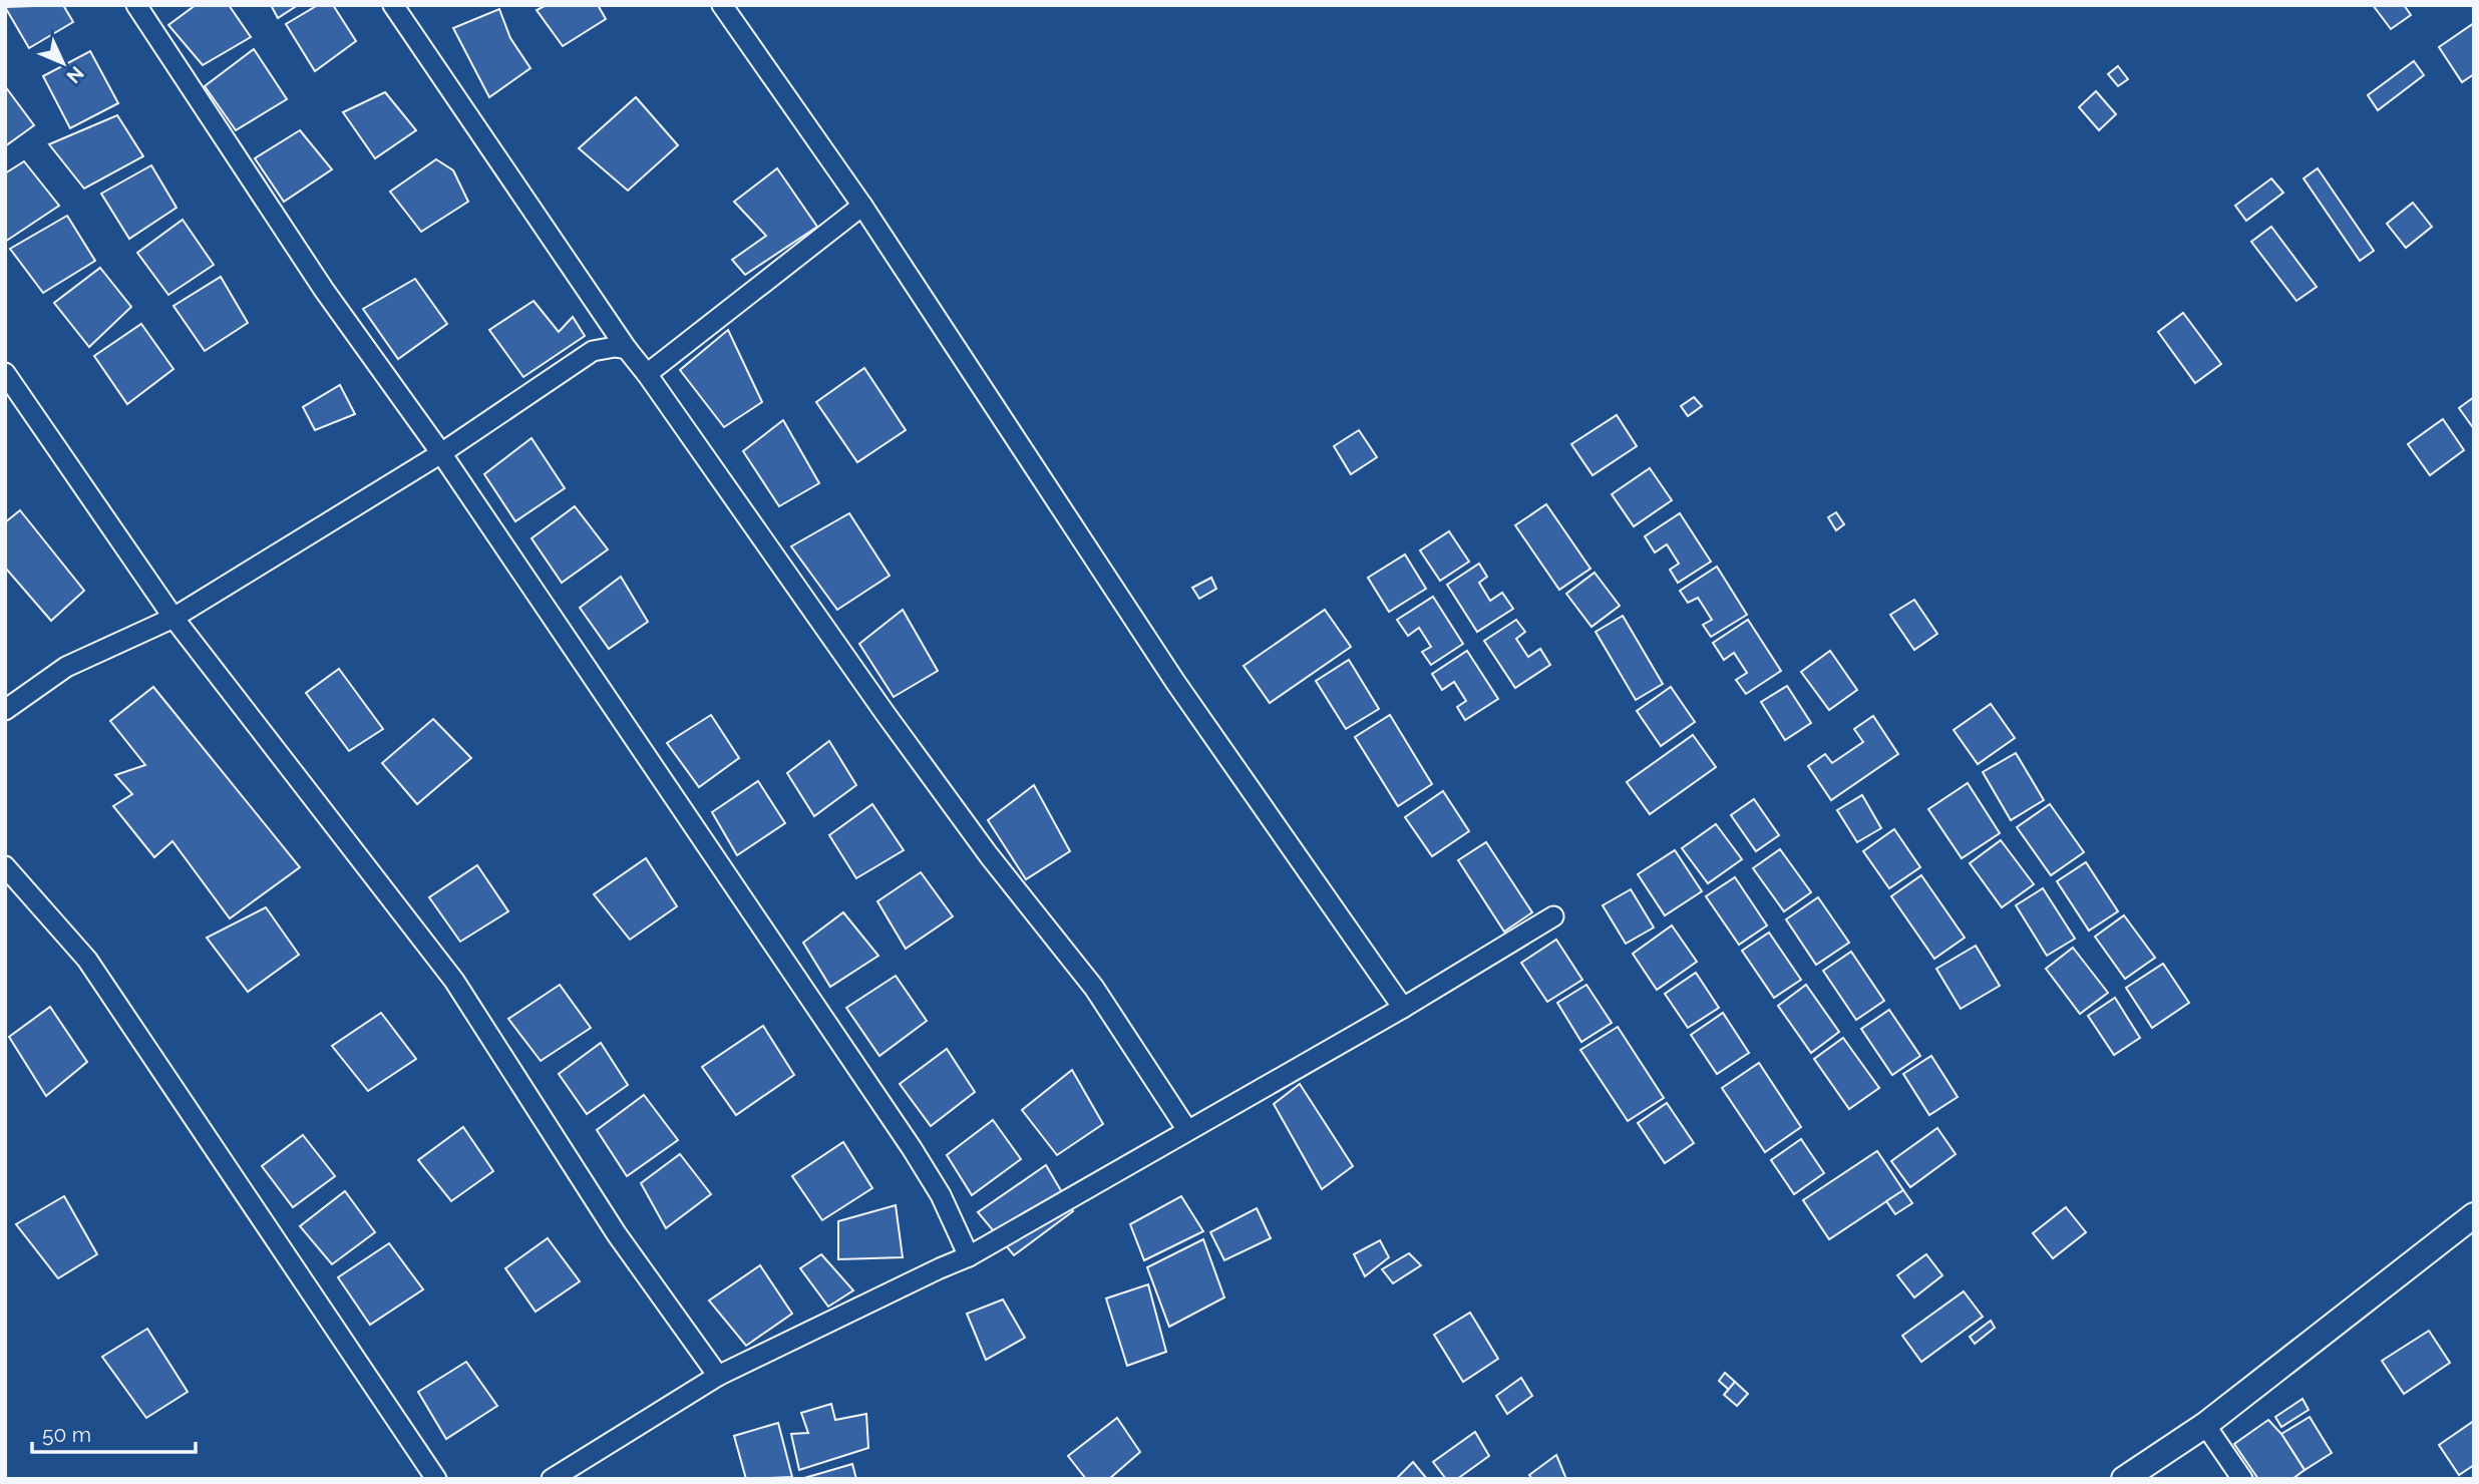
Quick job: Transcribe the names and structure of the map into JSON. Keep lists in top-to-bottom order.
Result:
{
  "scale_bar": "50 m",
  "north": "bottom right"
}
